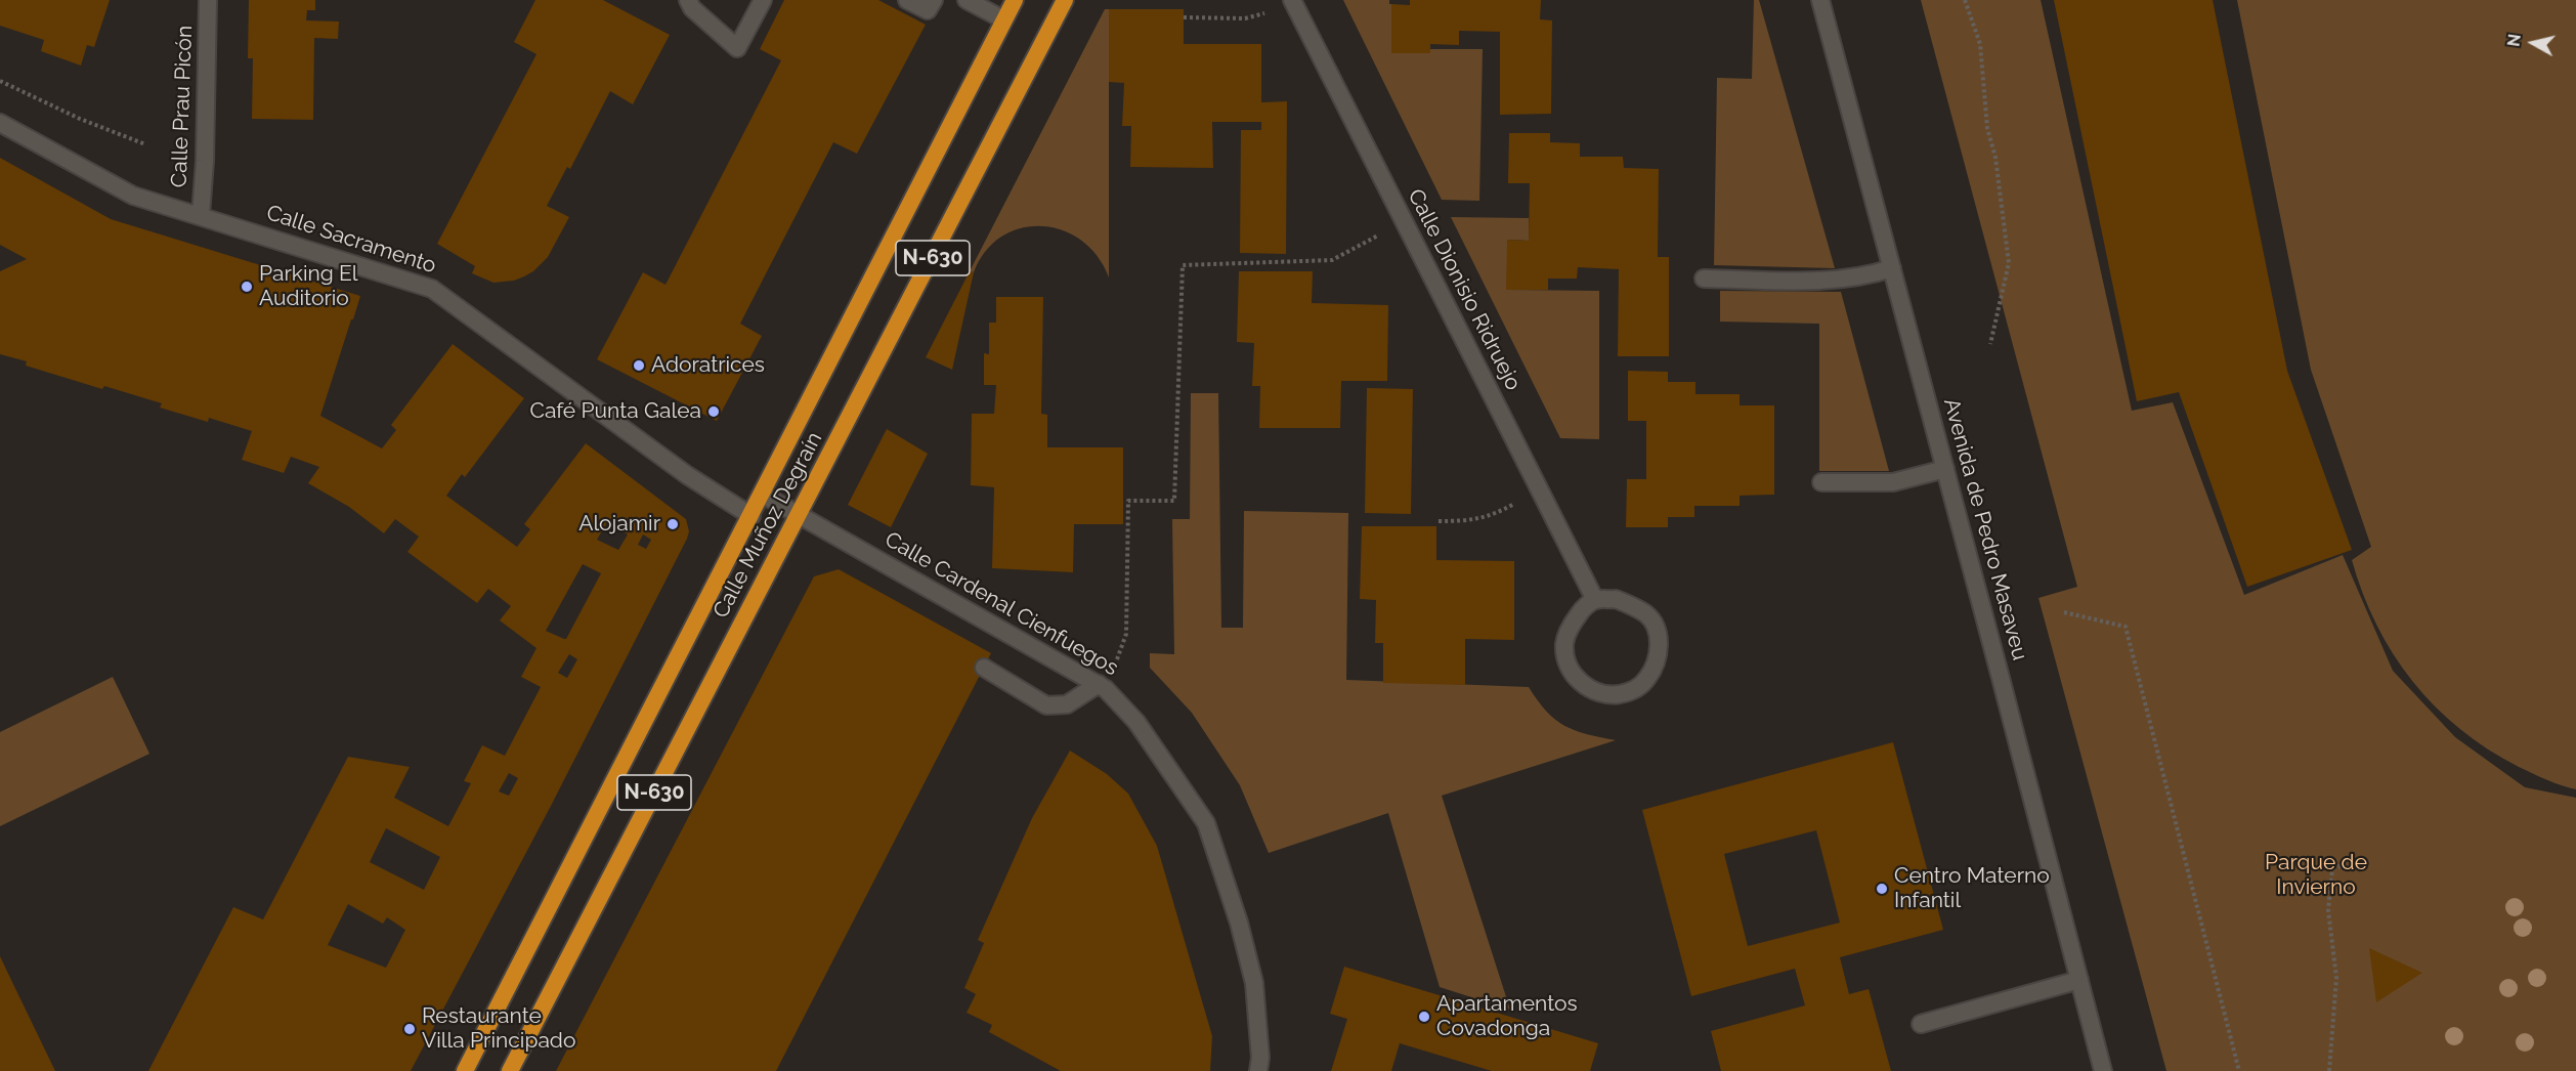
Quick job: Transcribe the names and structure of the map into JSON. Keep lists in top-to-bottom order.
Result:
{
  "streets": {
    "highway": ["N-630", "Calle Muñoz Degraín"],
    "street": [
      "Calle Prau Picón",
      "Calle Sacramento",
      "Calle Dionisio Ridruejo",
      "Avenida de Pedro Masaveu",
      "Calle Cardenal Cienfuegos"
    ]
  },
  "crossings": [
    ["Calle Prau Picón", "Calle Sacramento"],
    ["Calle Sacramento", "Calle Muñoz Degraín"],
    ["Calle Muñoz Degraín", "Calle Cardenal Cienfuegos"]
  ],
  "parks": ["Parque de Invierno"],
  "places": [
    "Parking El Auditorio",
    "Adoratrices",
    "Café Punta Galea",
    "Alojamir",
    "Centro Materno Infantil",
    "Apartamentos Covadonga",
    "Restaurante Villa Principado"
  ],
  "north": "left"
}
